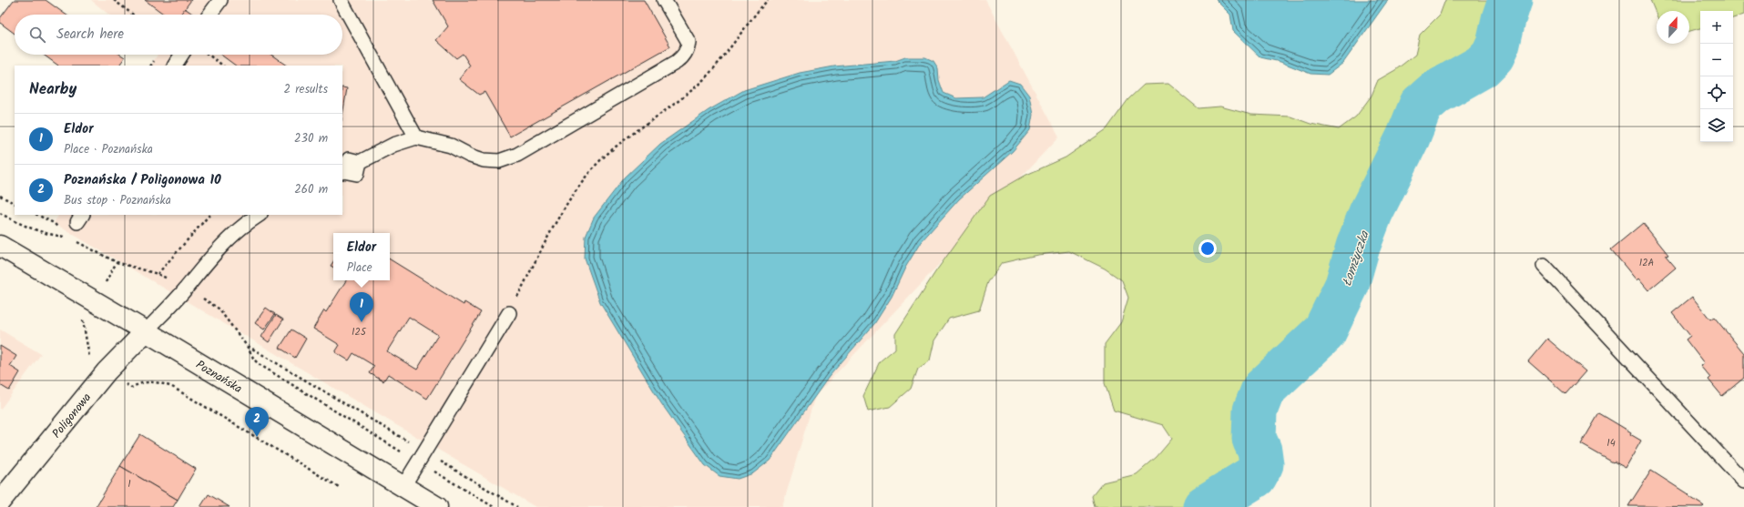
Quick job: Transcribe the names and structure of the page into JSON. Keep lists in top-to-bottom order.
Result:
{
  "streets": {
    "main road": ["Poznańska", "Poligonowa"]
  },
  "crossings": [
    ["Poznańska", "Poligonowa"]
  ],
  "water": ["Łomżyczka"],
  "house_numbers": [
    "12A",
    "125",
    "14",
    "1"
  ],
  "north": "top",
  "page": {
    "map_buttons": ["+", "−"],
    "search": "Search here",
    "heading": ["Nearby", "2 results"],
    "list": [
      {
        "mark": "1",
        "name": "Eldor",
        "note": "Place · Poznańska",
        "value": "230 m"
      },
      {
        "mark": "2",
        "name": "Poznańska / Poligonowa 10",
        "note": "Bus stop · Poznańska",
        "value": "260 m"
      }
    ],
    "popup": ["Eldor", "Place"],
    "pins": ["1", "2"]
  }
}
